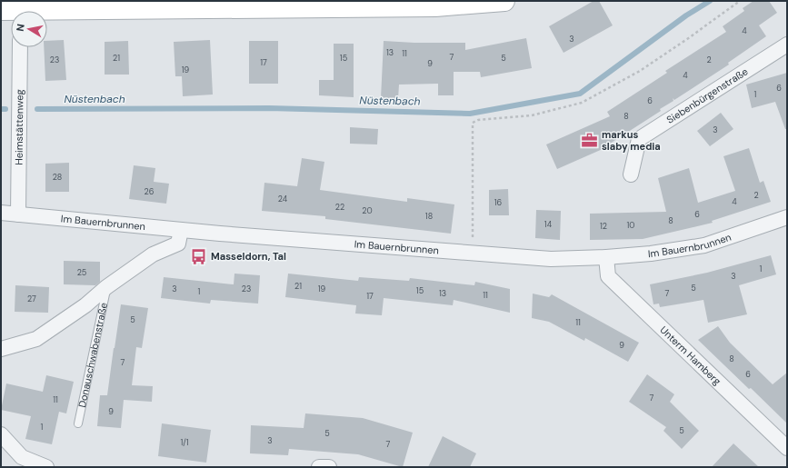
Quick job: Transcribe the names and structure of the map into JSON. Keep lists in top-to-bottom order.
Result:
{
  "streets": {
    "street": [
      "Siebenbürgenstraße",
      "Heimstättenweg",
      "Im Bauernbrunnen",
      "Donauschwabenstraße",
      "Unterm Hamberg"
    ]
  },
  "crossings": [
    ["Heimstättenweg", "Im Bauernbrunnen"],
    ["Im Bauernbrunnen", "Donauschwabenstraße"],
    ["Im Bauernbrunnen", "Unterm Hamberg"]
  ],
  "water": ["Nüstenbach"],
  "places": {
    "office": ["markus slaby media"],
    "bus stop": ["Masseldorn, Tal"]
  },
  "house_numbers": [
    "4",
    "3",
    "13",
    "11",
    "7",
    "21",
    "15",
    "5",
    "23",
    "2",
    "17",
    "9",
    "19",
    "4",
    "6",
    "1",
    "6",
    "8",
    "3",
    "28",
    "26",
    "2",
    "24",
    "4",
    "16",
    "22",
    "20",
    "6",
    "18",
    "8",
    "14",
    "10",
    "12",
    "1",
    "25",
    "3",
    "21",
    "5",
    "3",
    "23",
    "19",
    "15",
    "1",
    "13",
    "7",
    "11",
    "17",
    "27",
    "5",
    "11",
    "9",
    "8",
    "7",
    "6",
    "7",
    "11",
    "9",
    "1",
    "5",
    "5",
    "3",
    "1/1",
    "7"
  ],
  "north": "left"
}
